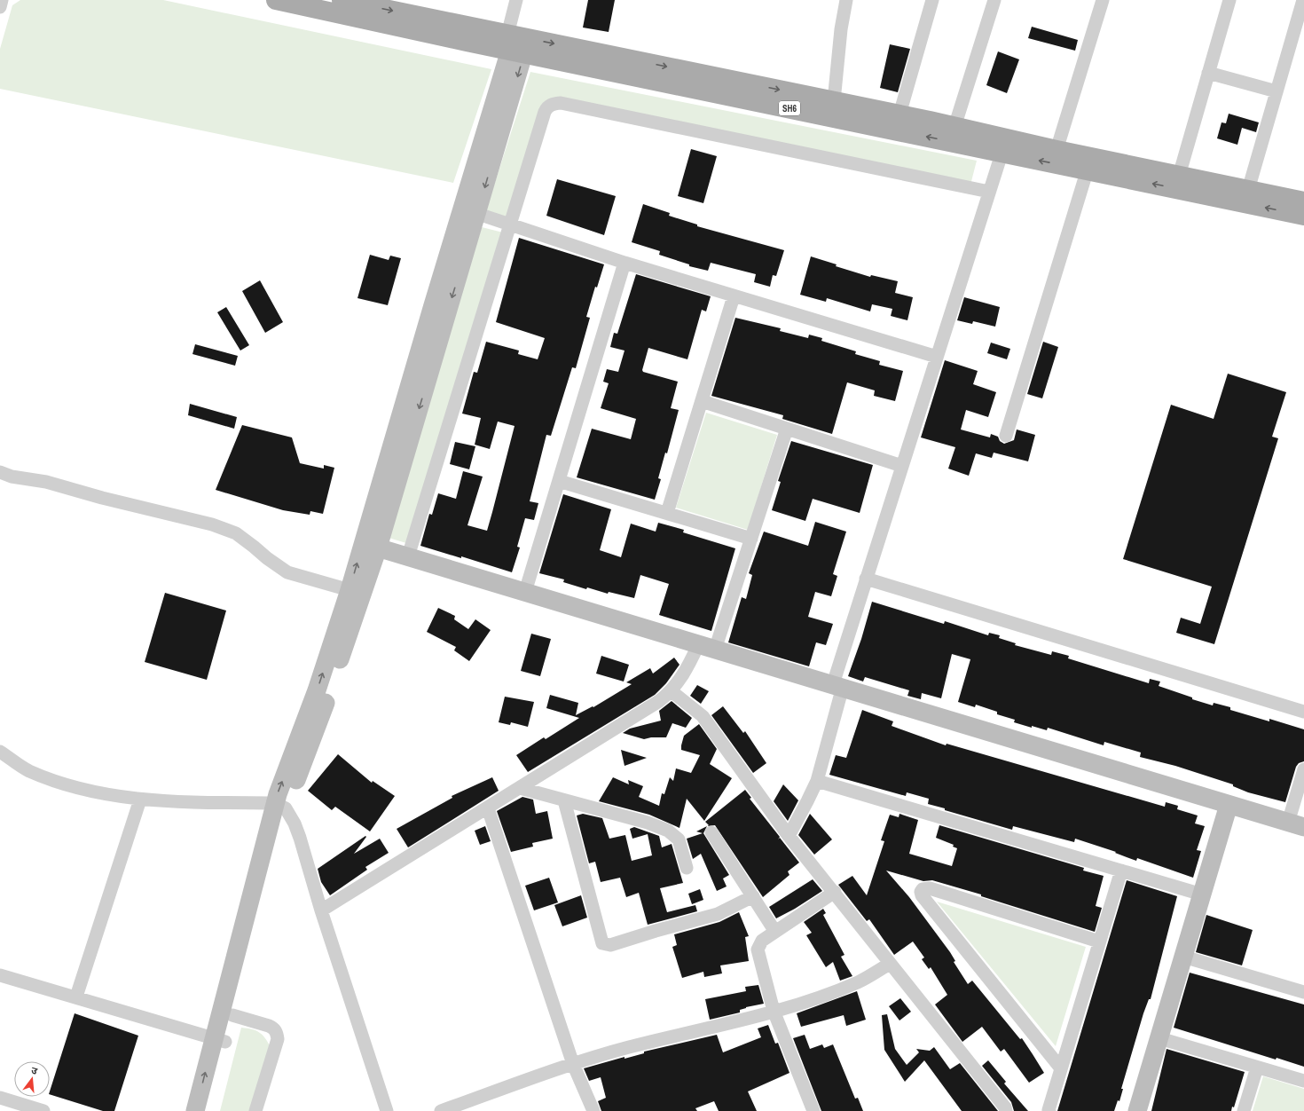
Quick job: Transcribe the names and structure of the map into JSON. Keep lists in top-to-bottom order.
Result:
{
  "streets": {
    "main road": ["SH6"]
  },
  "north": "top"
}
